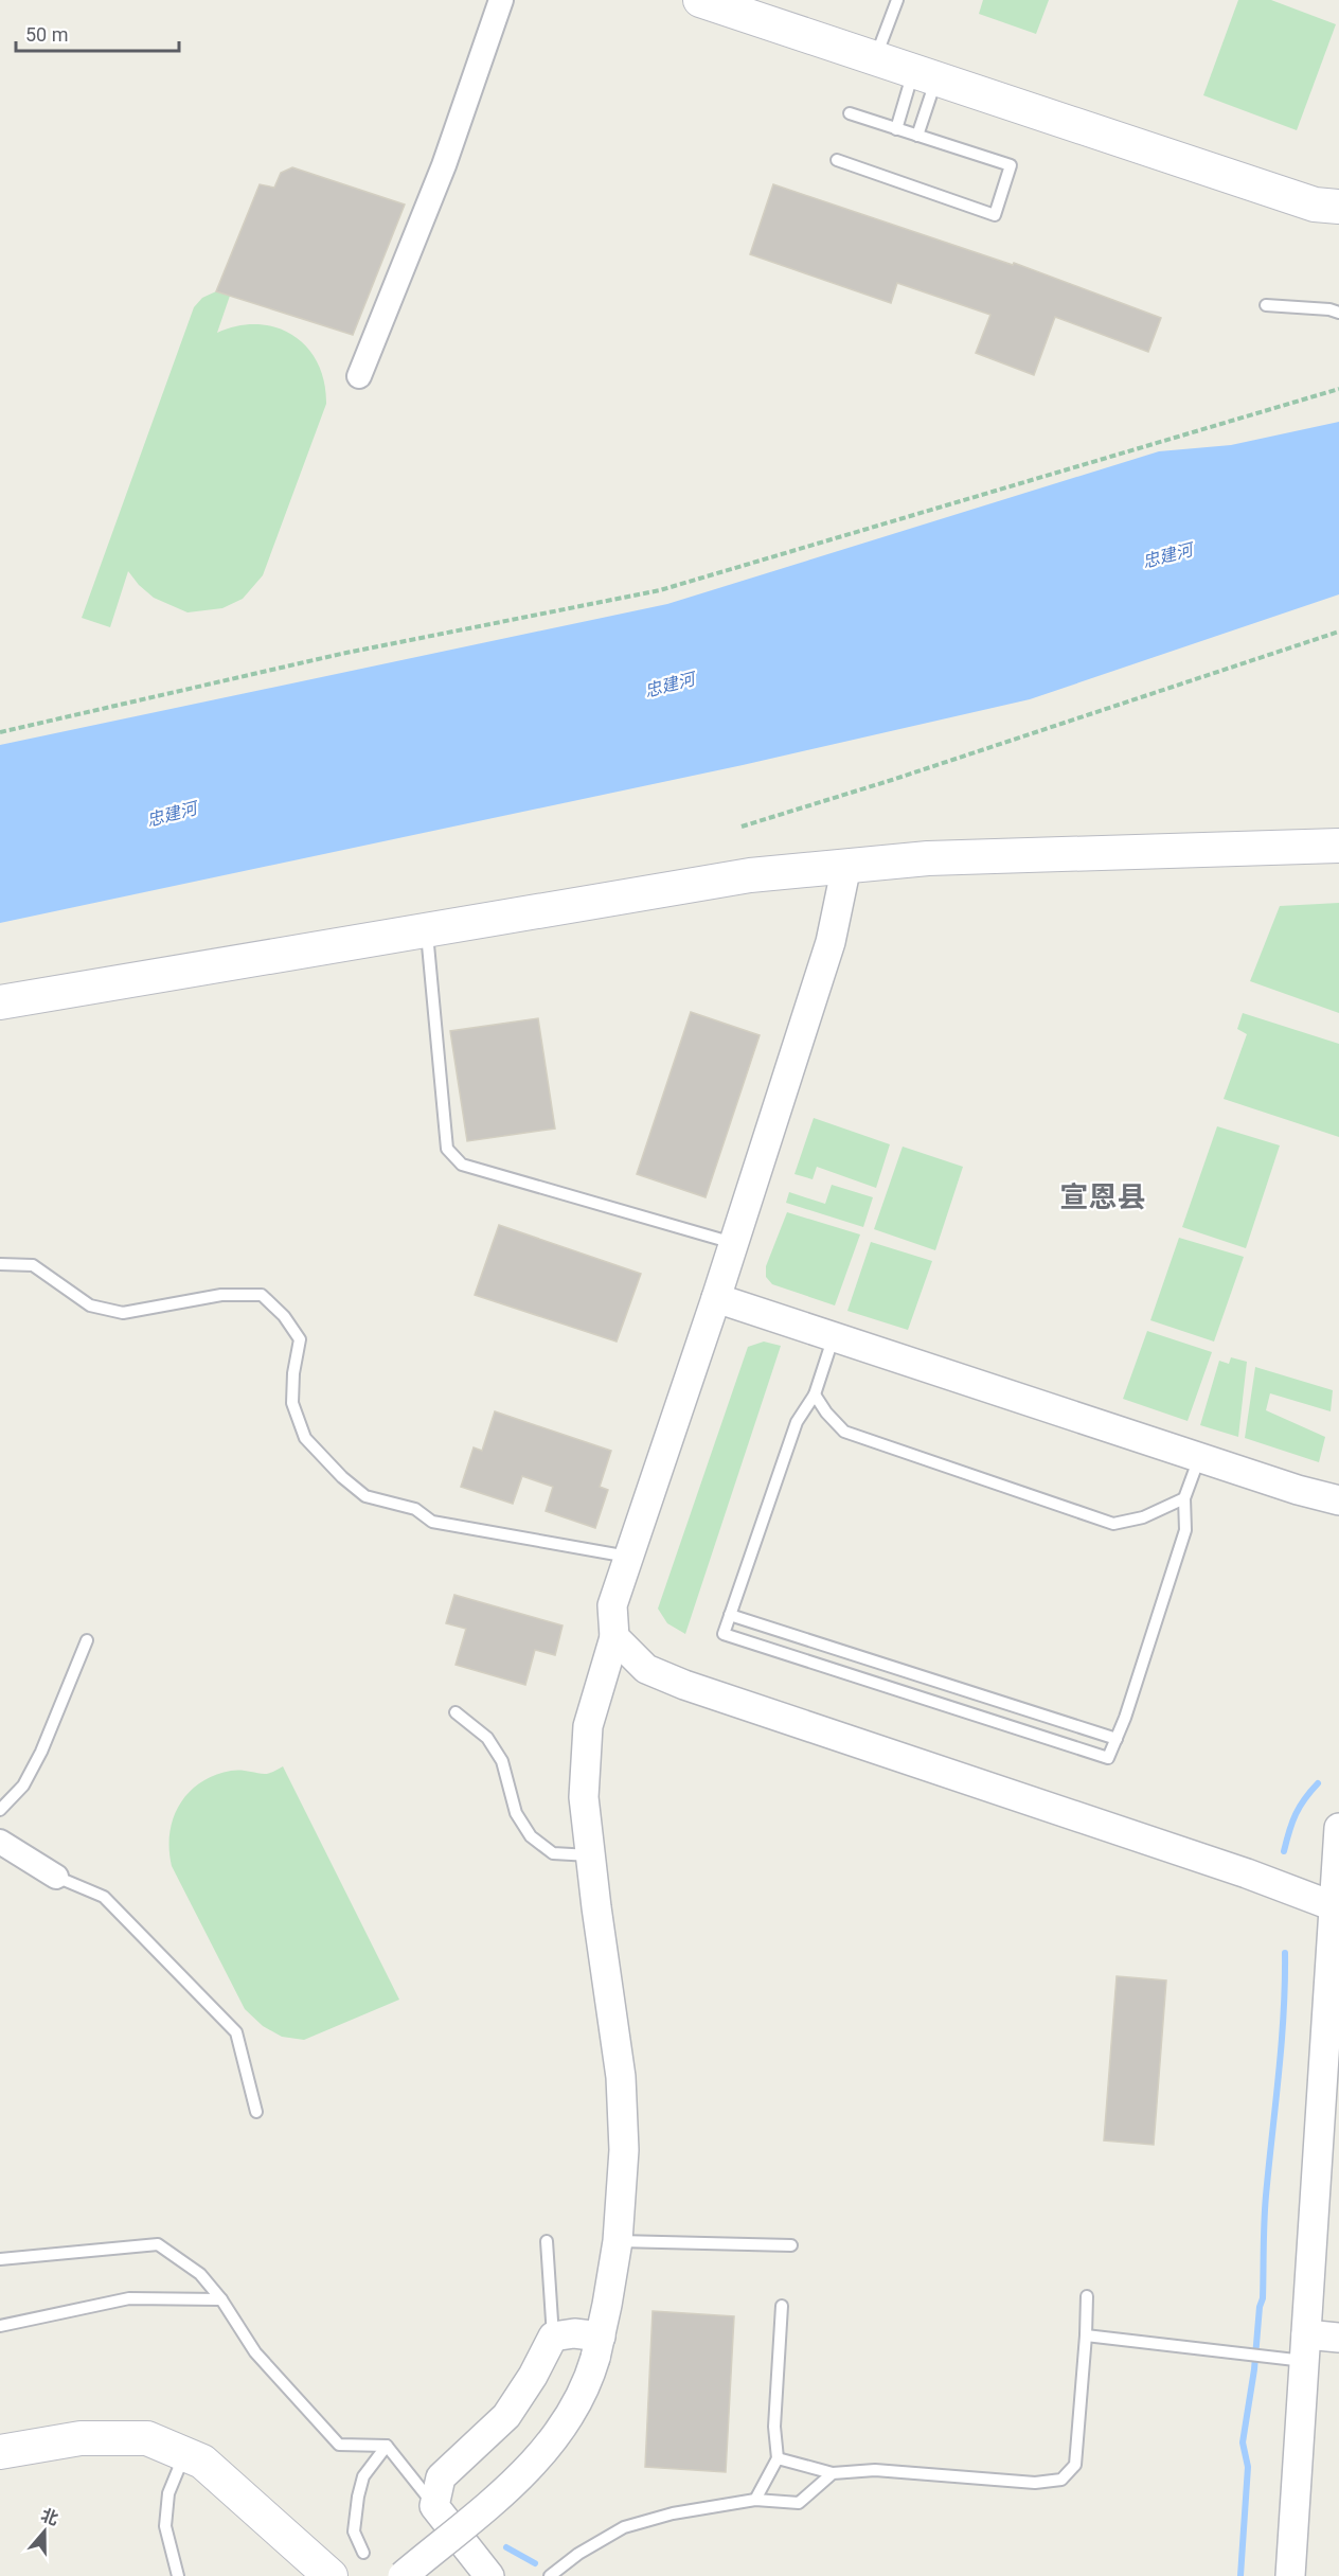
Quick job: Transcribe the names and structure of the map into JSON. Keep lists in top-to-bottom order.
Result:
{
  "districts": ["宣恩县"],
  "water": ["忠建河"],
  "scale_bar": "50 m",
  "north": "top"
}
